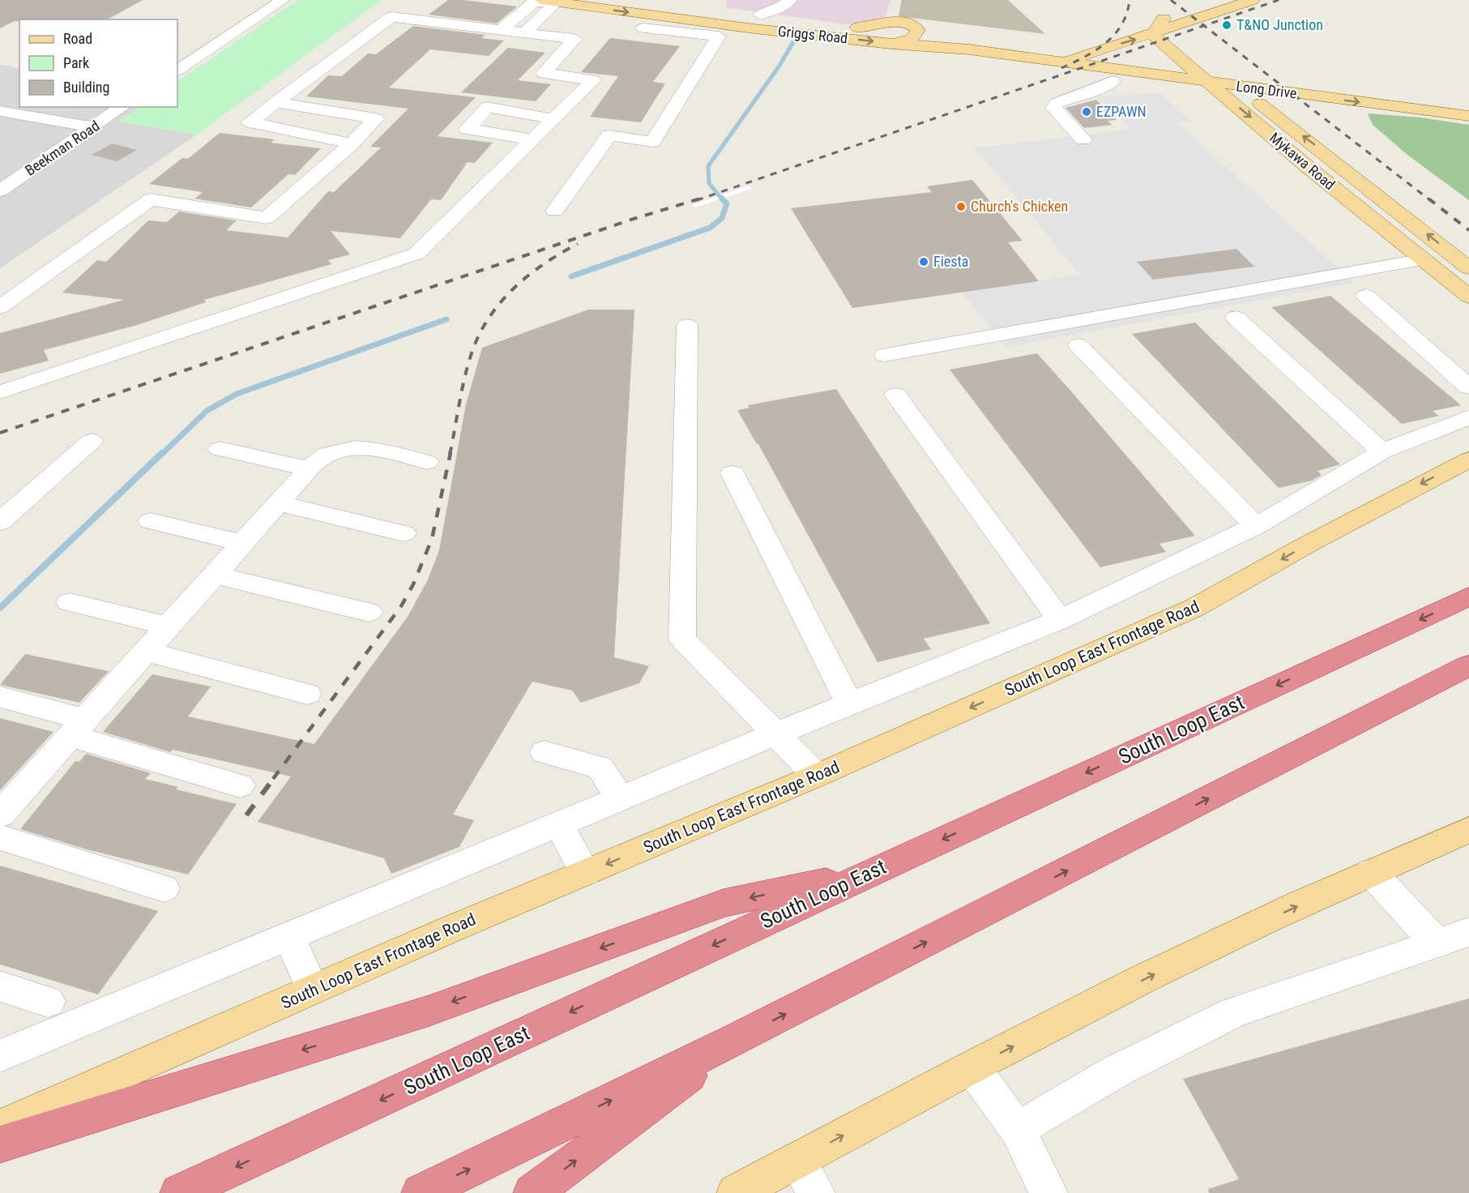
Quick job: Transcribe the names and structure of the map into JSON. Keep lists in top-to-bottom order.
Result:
{
  "streets": {
    "highway": ["South Loop East"],
    "main road": [
      "Griggs Road",
      "Long Drive",
      "Mykawa Road",
      "South Loop East Frontage Road"
    ],
    "street": ["Beekman Road"]
  },
  "crossings": [
    ["Griggs Road", "Long Drive"],
    ["Griggs Road", "Mykawa Road"],
    ["Long Drive", "Mykawa Road"]
  ],
  "one_way": ["South Loop East Frontage Road"],
  "places": [
    "T&NO Junction",
    "EZPAWN",
    "Church's Chicken",
    "Fiesta"
  ],
  "legend": ["Road", "Park", "Building"]
}
